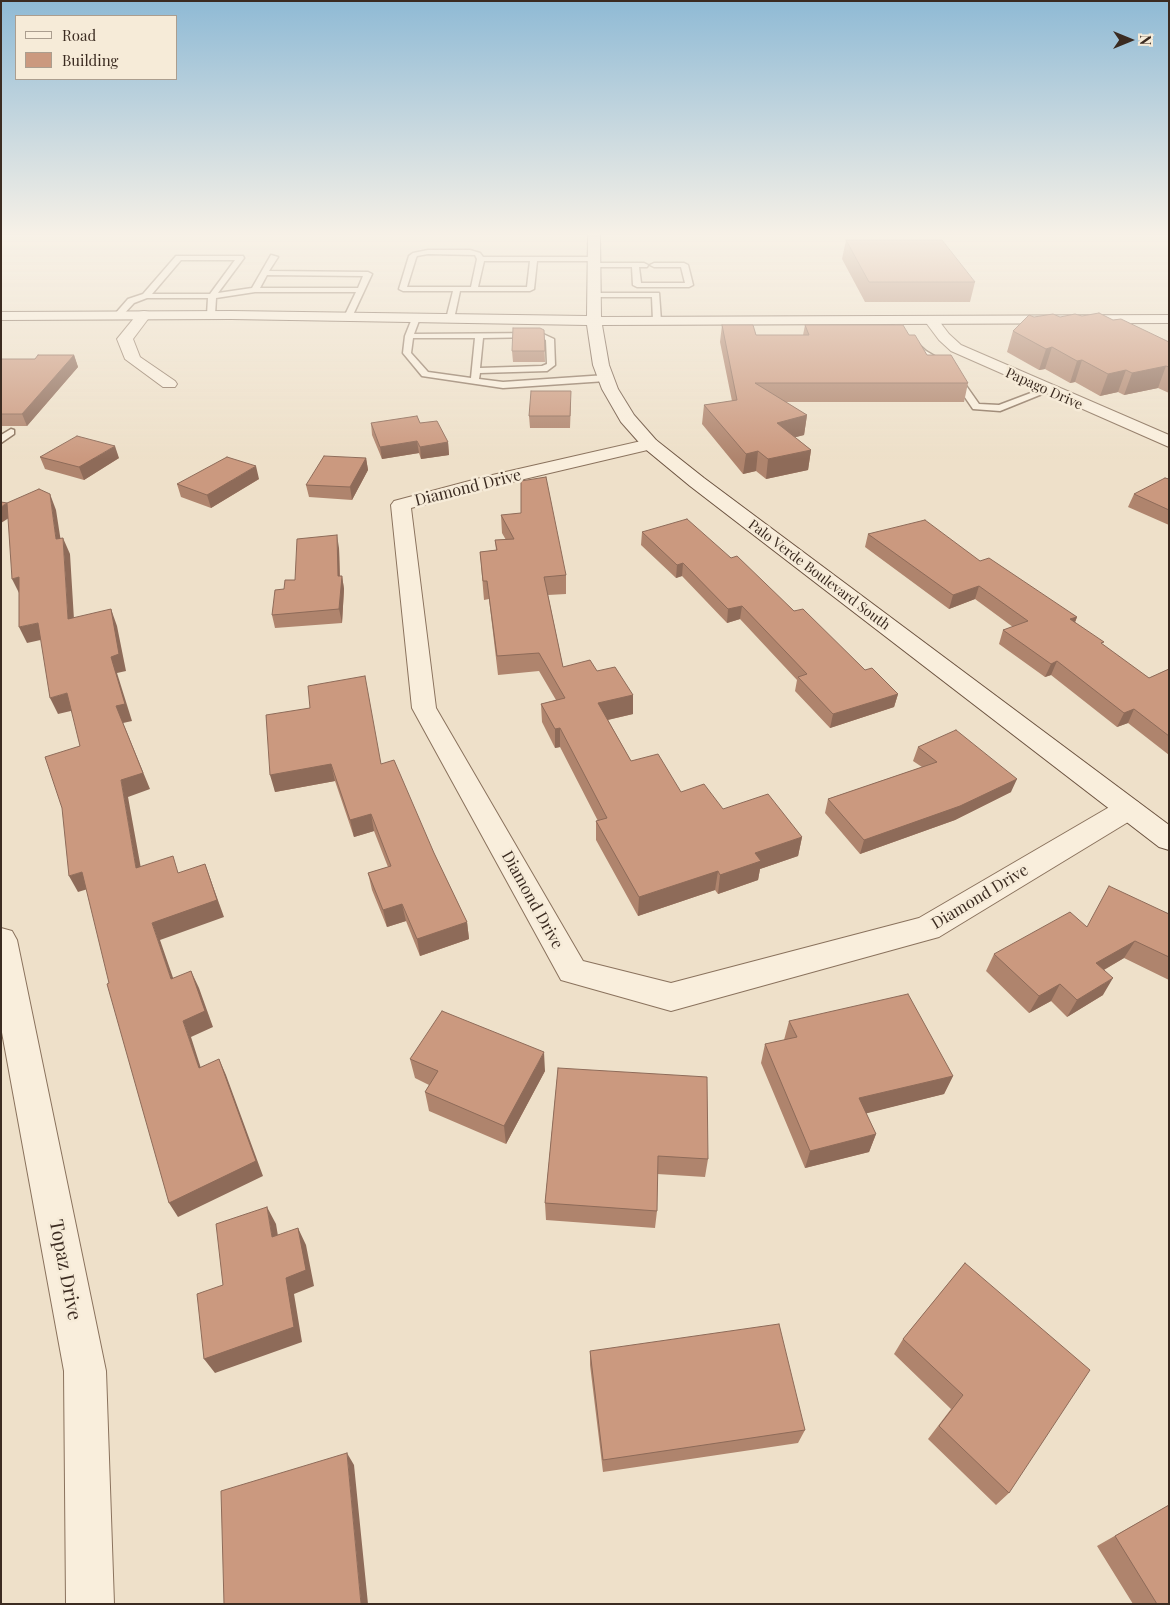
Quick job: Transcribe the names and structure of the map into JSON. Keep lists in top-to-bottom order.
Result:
{
  "streets": {
    "main road": [
      "Papago Drive",
      "Diamond Drive",
      "Palo Verde Boulevard South",
      "Topaz Drive"
    ]
  },
  "crossings": [
    ["Diamond Drive", "Palo Verde Boulevard South"]
  ],
  "legend": ["Road", "Building"],
  "north": "right"
}
